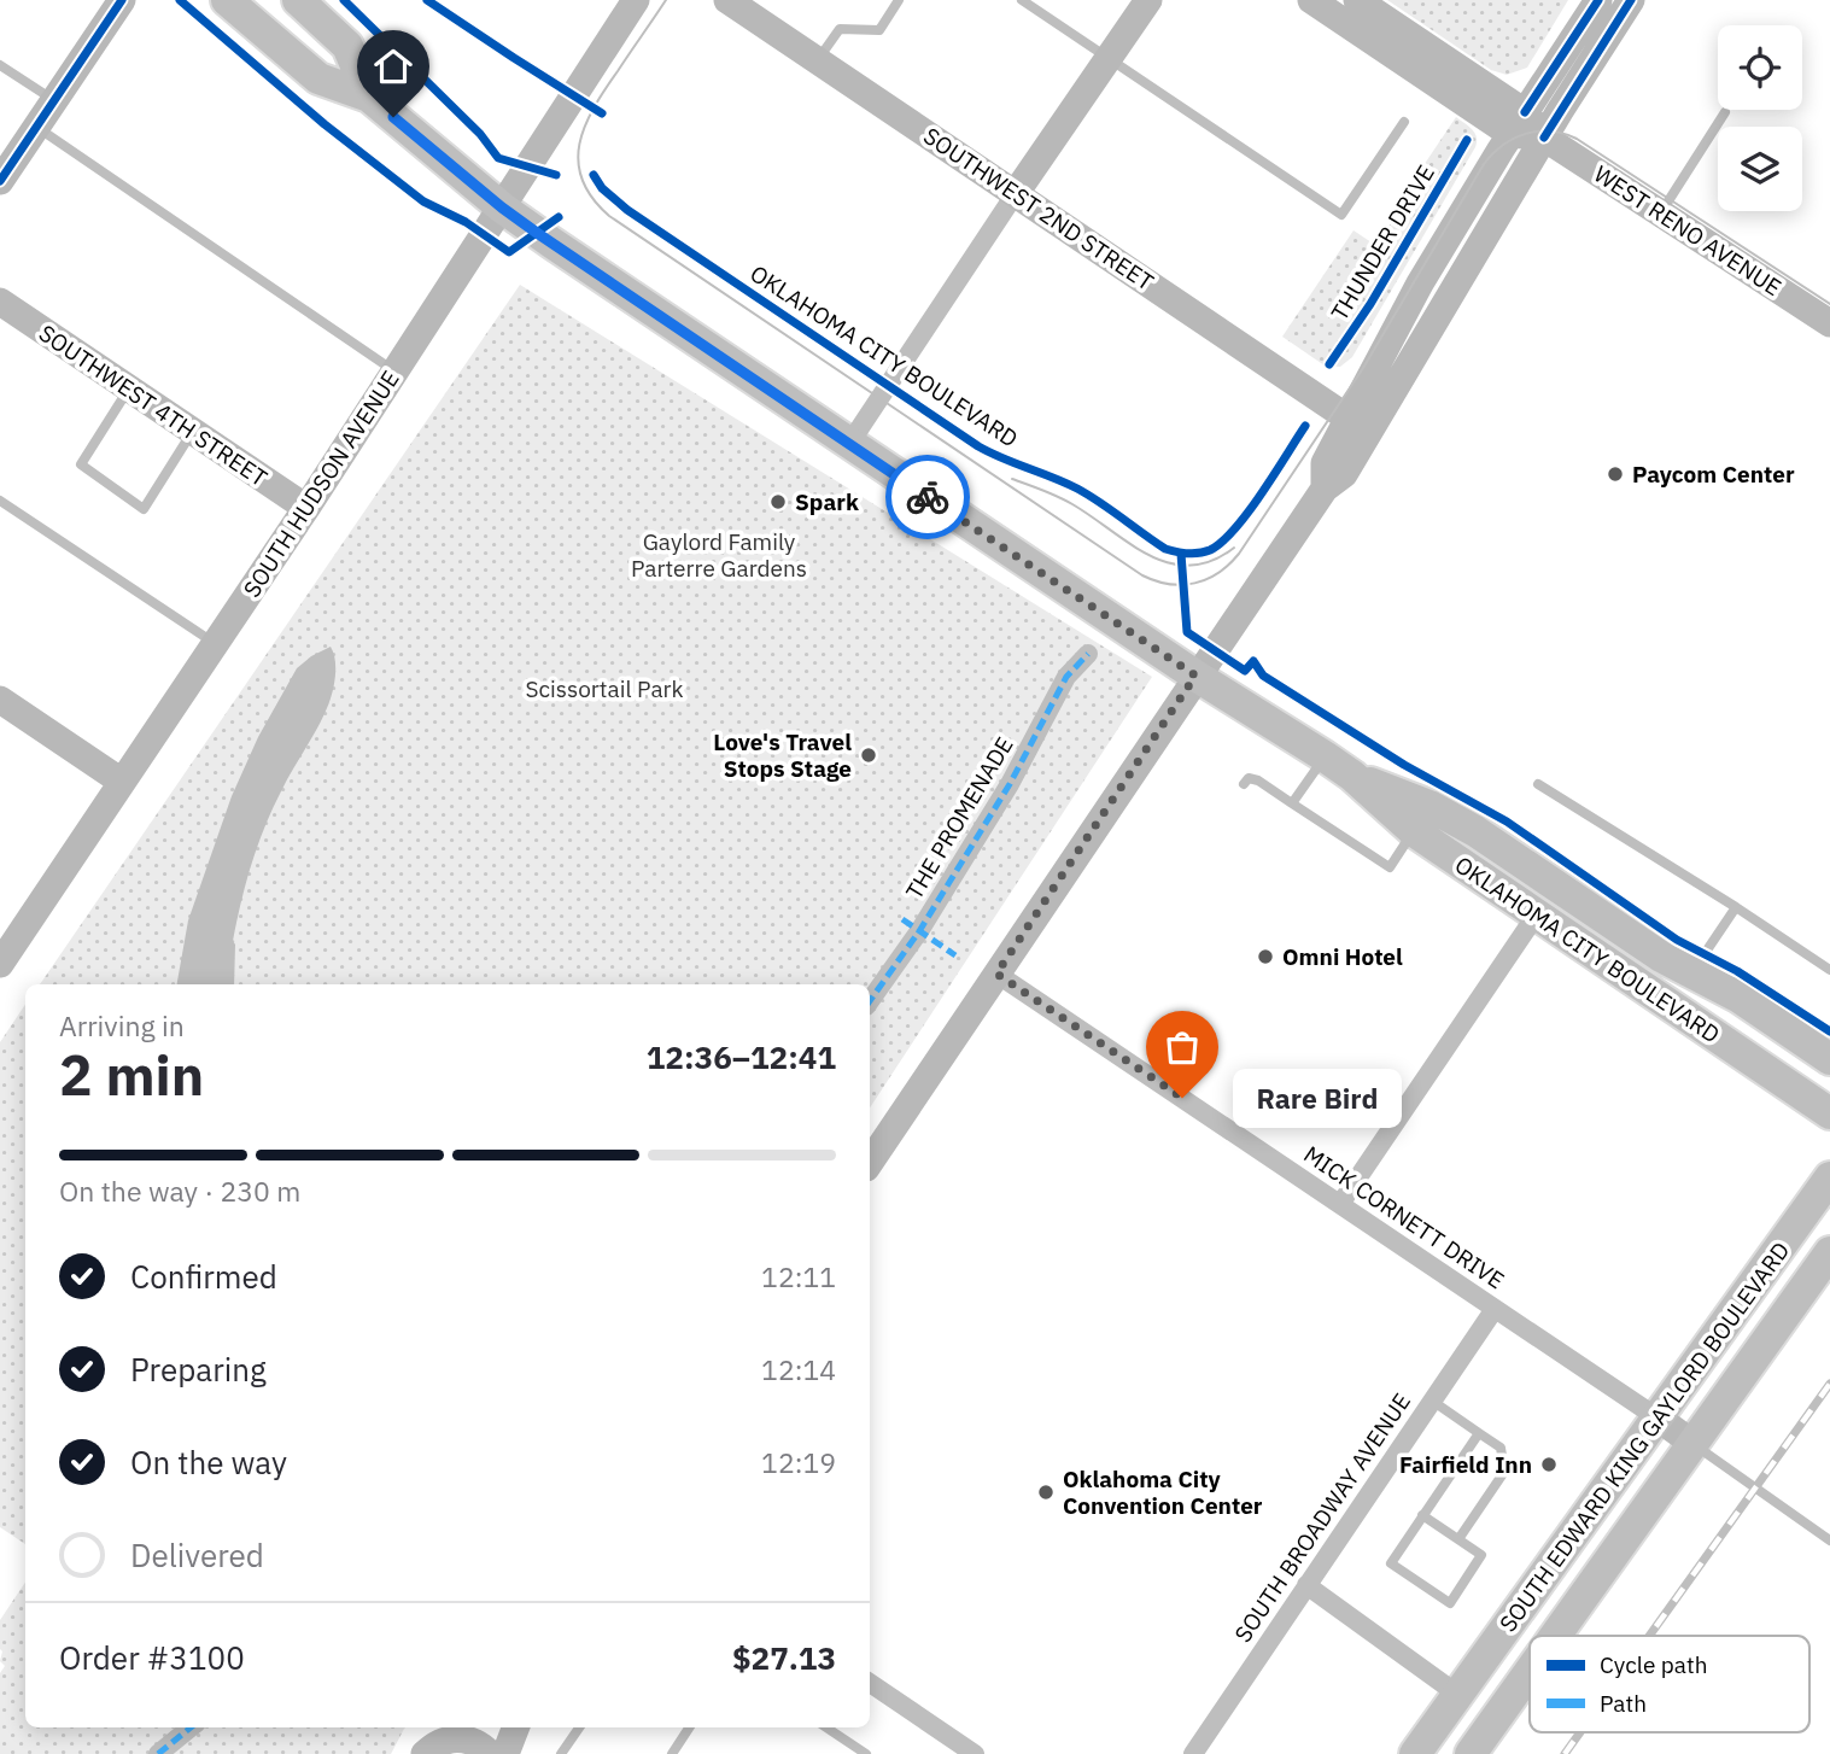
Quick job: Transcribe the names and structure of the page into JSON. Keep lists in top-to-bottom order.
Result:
{
  "streets": {
    "main road": [
      "SOUTHWEST 2ND STREET",
      "WEST RENO AVENUE",
      "OKLAHOMA CITY BOULEVARD",
      "SOUTHWEST 4TH STREET",
      "SOUTH HUDSON AVENUE",
      "SOUTH EDWARD KING GAYLORD BOULEVARD"
    ],
    "street": ["THE PROMENADE", "MICK CORNETT DRIVE", "SOUTH BROADWAY AVENUE"],
    "cycle path": ["THUNDER DRIVE"]
  },
  "crossings": [
    ["OKLAHOMA CITY BOULEVARD", "SOUTH HUDSON AVENUE"],
    ["SOUTHWEST 4TH STREET", "SOUTH HUDSON AVENUE"],
    ["MICK CORNETT DRIVE", "SOUTH EDWARD KING GAYLORD BOULEVARD"],
    ["MICK CORNETT DRIVE", "SOUTH BROADWAY AVENUE"]
  ],
  "parks": ["Gaylord Family Parterre Gardens", "Scissortail Park"],
  "places": [
    "Paycom Center",
    "Spark",
    "Love's Travel Stops Stage",
    "Omni Hotel",
    "Rare Bird",
    "Fairfield Inn",
    "Oklahoma City Convention Center"
  ],
  "legend": ["Cycle path", "Path"],
  "page": {
    "heading": ["2 min", "Arriving in", "12:36–12:41"],
    "panel": ["Order #3100", "$27.13"],
    "bubble": "Rare Bird",
    "bar": "On the way · 230 m",
    "list": [
      ["Confirmed", "12:11"],
      ["Preparing", "12:14"],
      ["On the way", "12:19"],
      "Delivered"
    ]
  }
}
